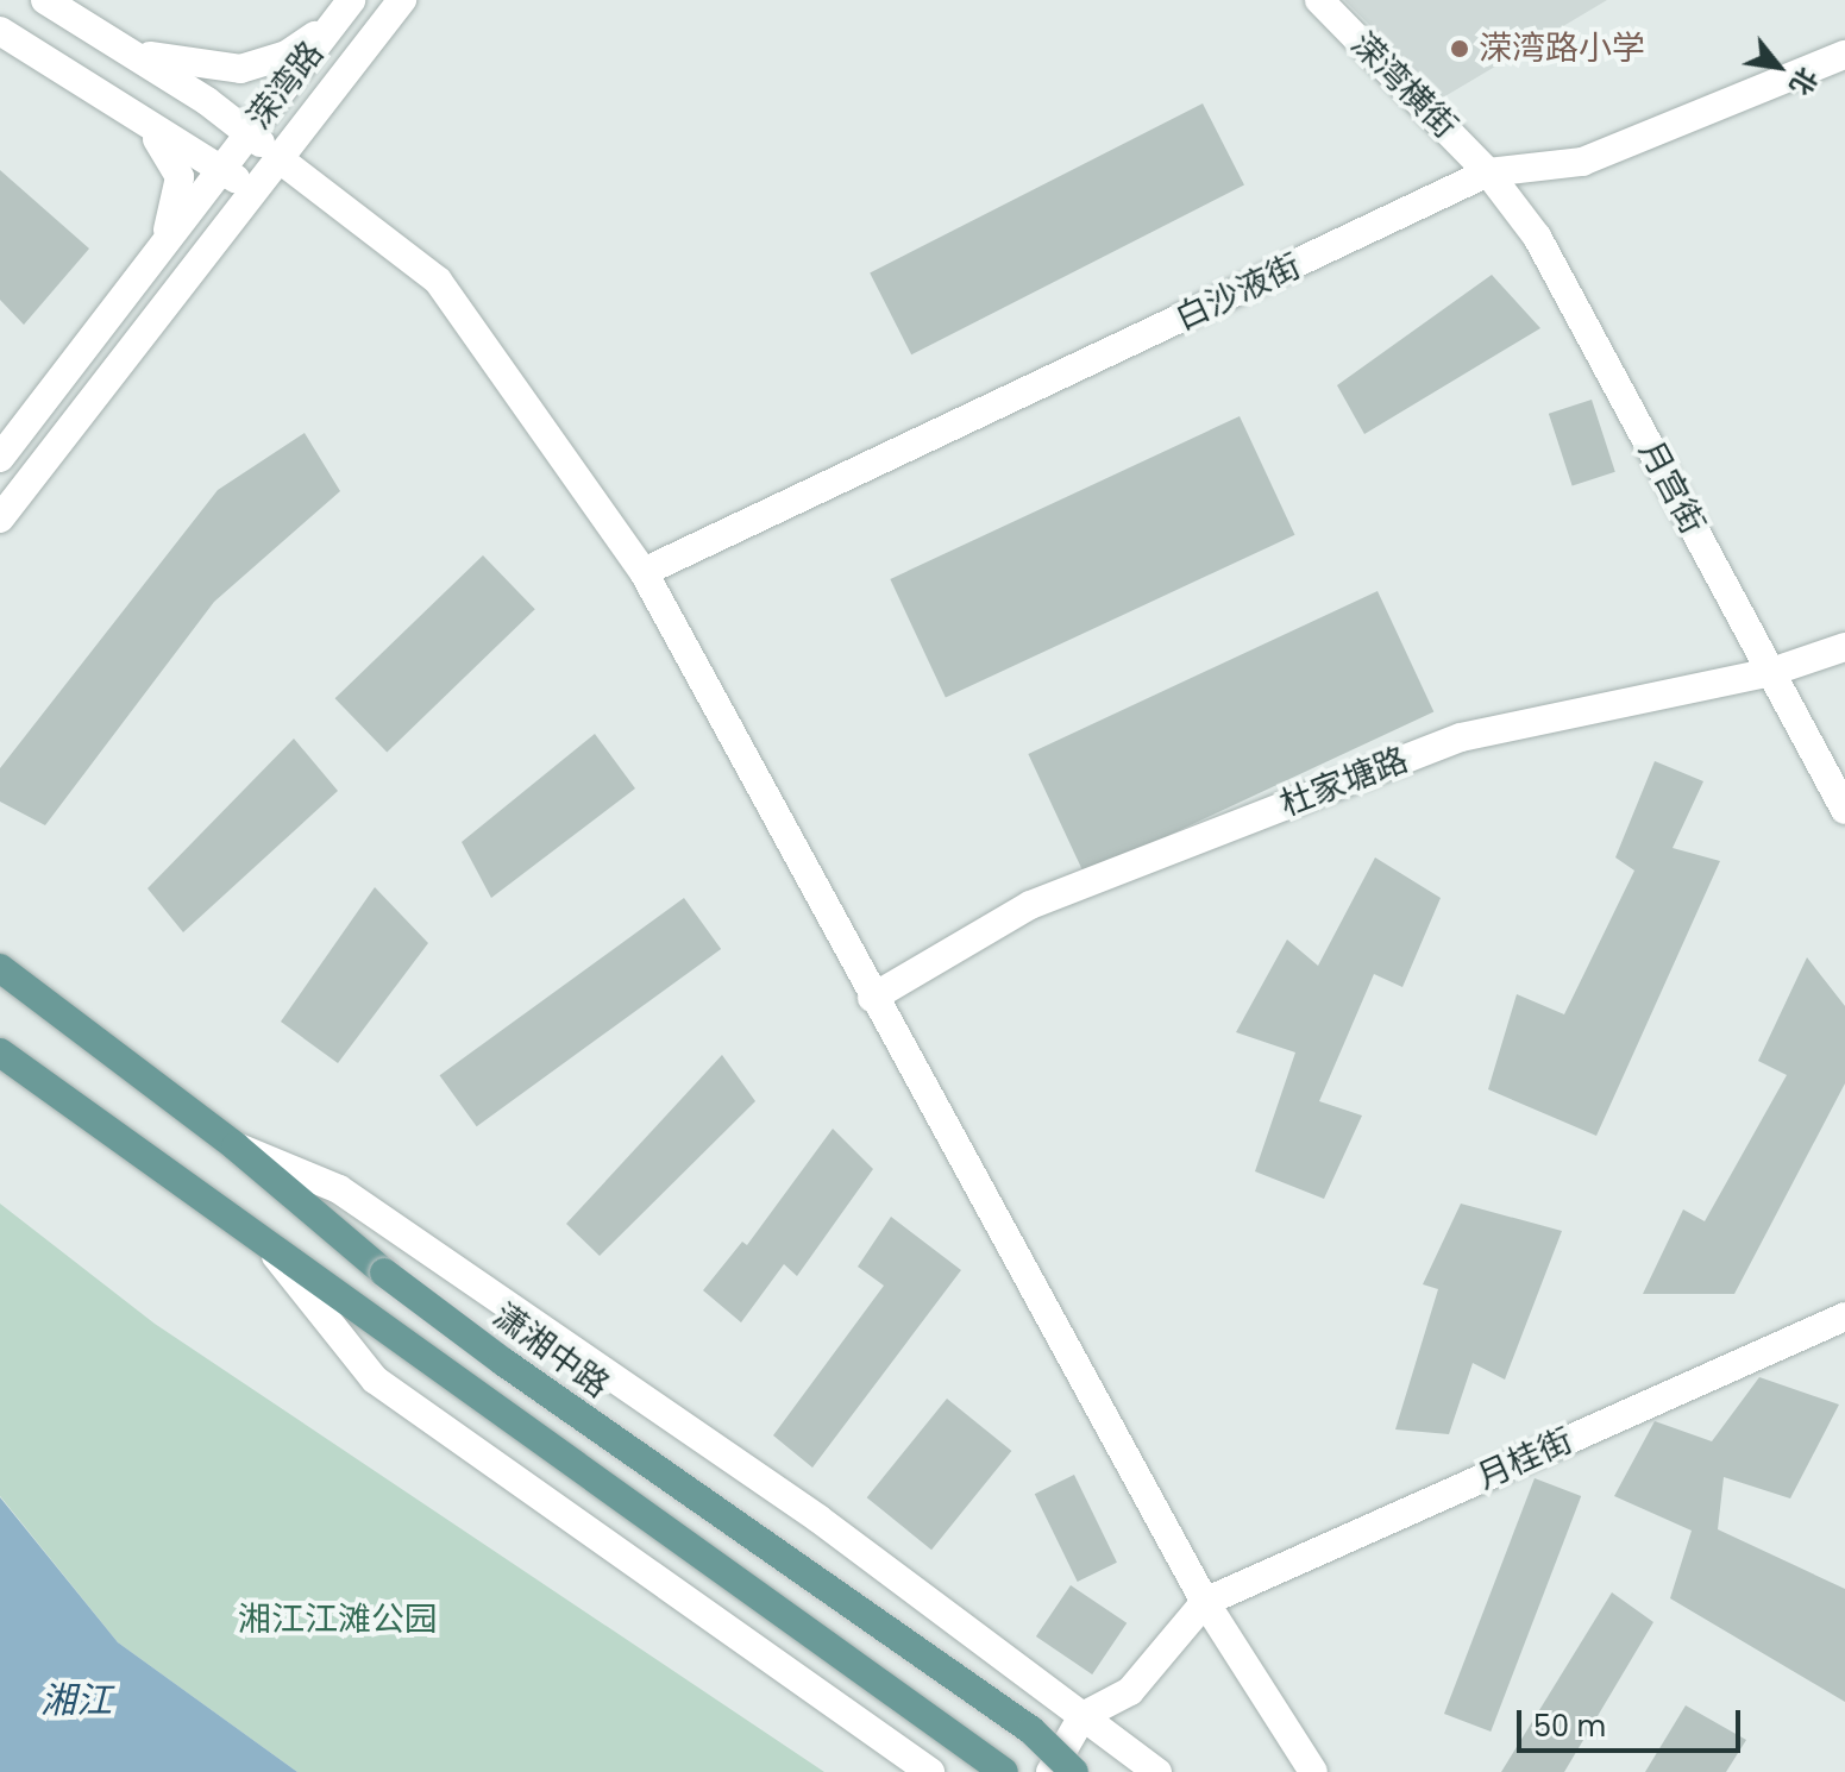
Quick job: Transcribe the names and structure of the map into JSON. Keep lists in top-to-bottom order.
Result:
{
  "streets": {
    "main road": ["潇湘中路"],
    "street": [
      "溁湾路",
      "溁湾横街",
      "白沙液街",
      "月宫街",
      "杜家塘路",
      "月桂街"
    ]
  },
  "crossings": [
    ["溁湾横街", "白沙液街"],
    ["溁湾横街", "月宫街"],
    ["白沙液街", "月宫街"],
    ["月宫街", "杜家塘路"]
  ],
  "water": ["湘江"],
  "parks": ["湘江江滩公园"],
  "places": ["溁湾路小学"],
  "scale_bar": "50 m",
  "north": "bottom right"
}
